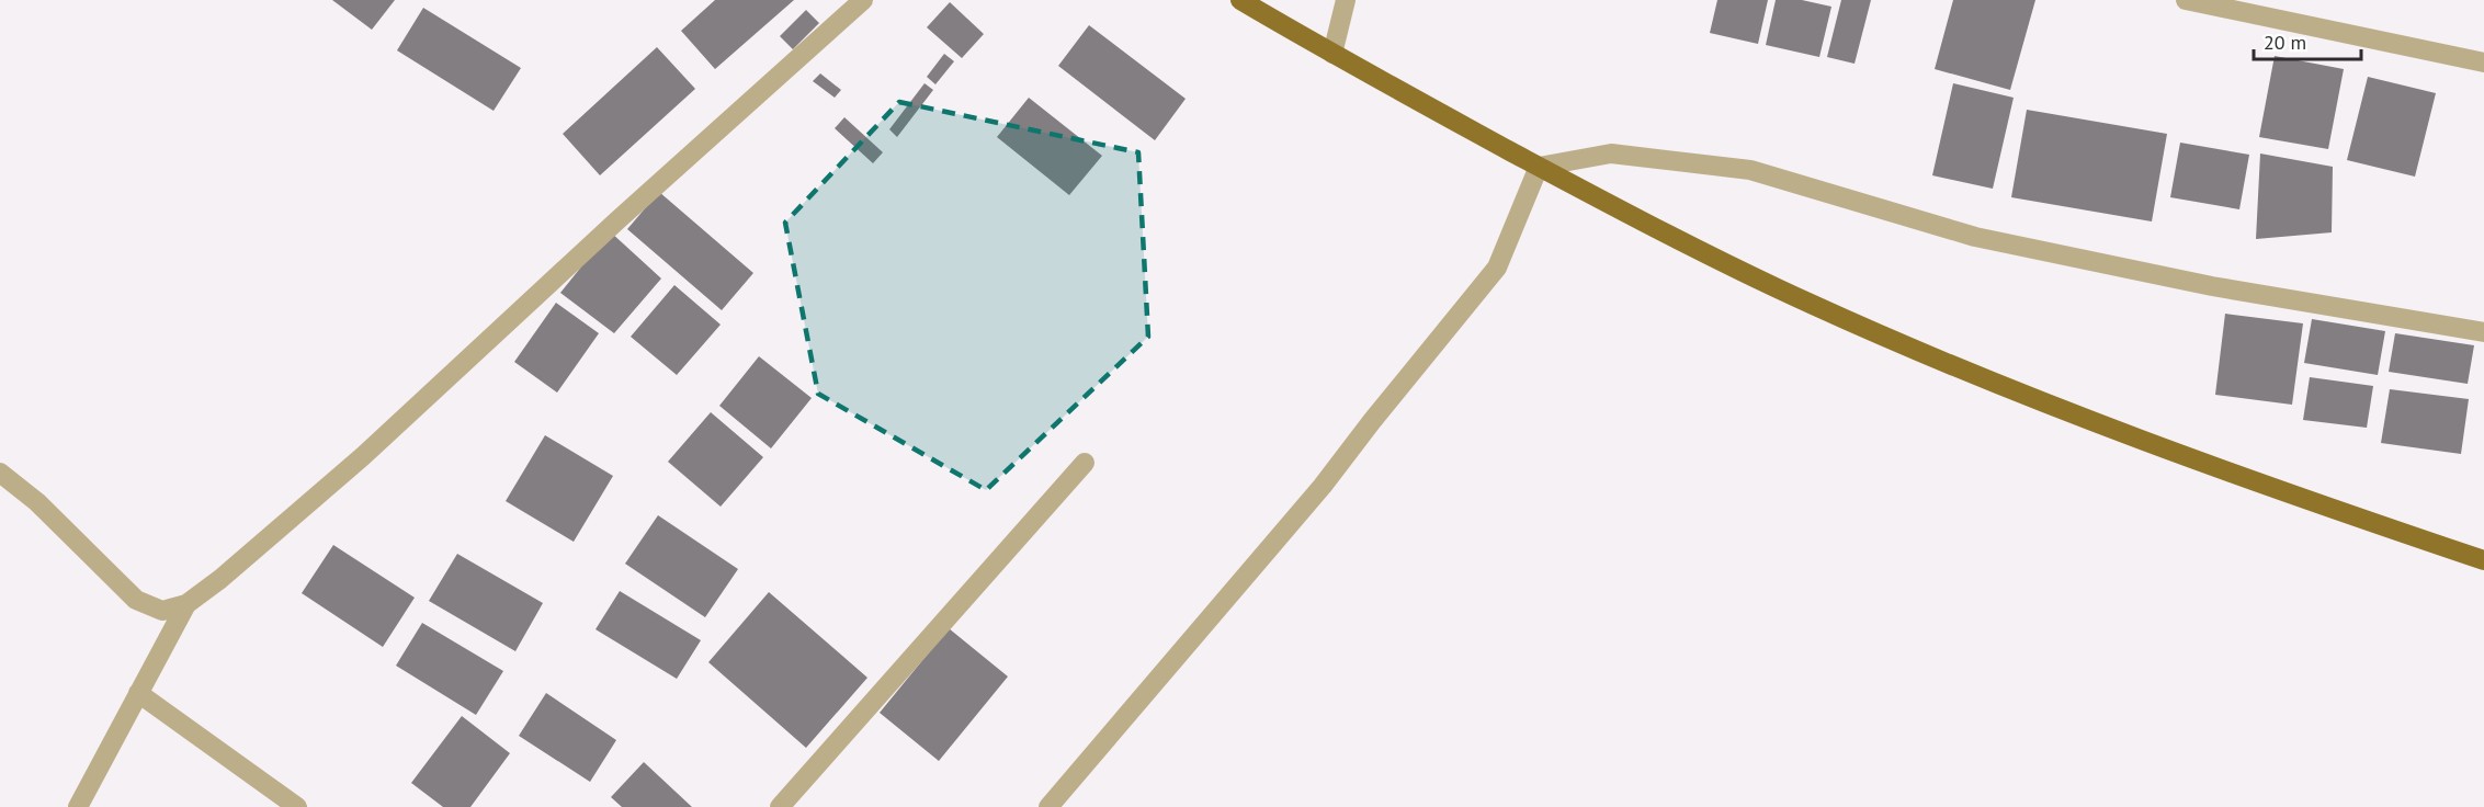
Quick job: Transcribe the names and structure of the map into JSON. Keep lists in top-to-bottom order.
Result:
{
  "scale_bar": "20 m"
}
